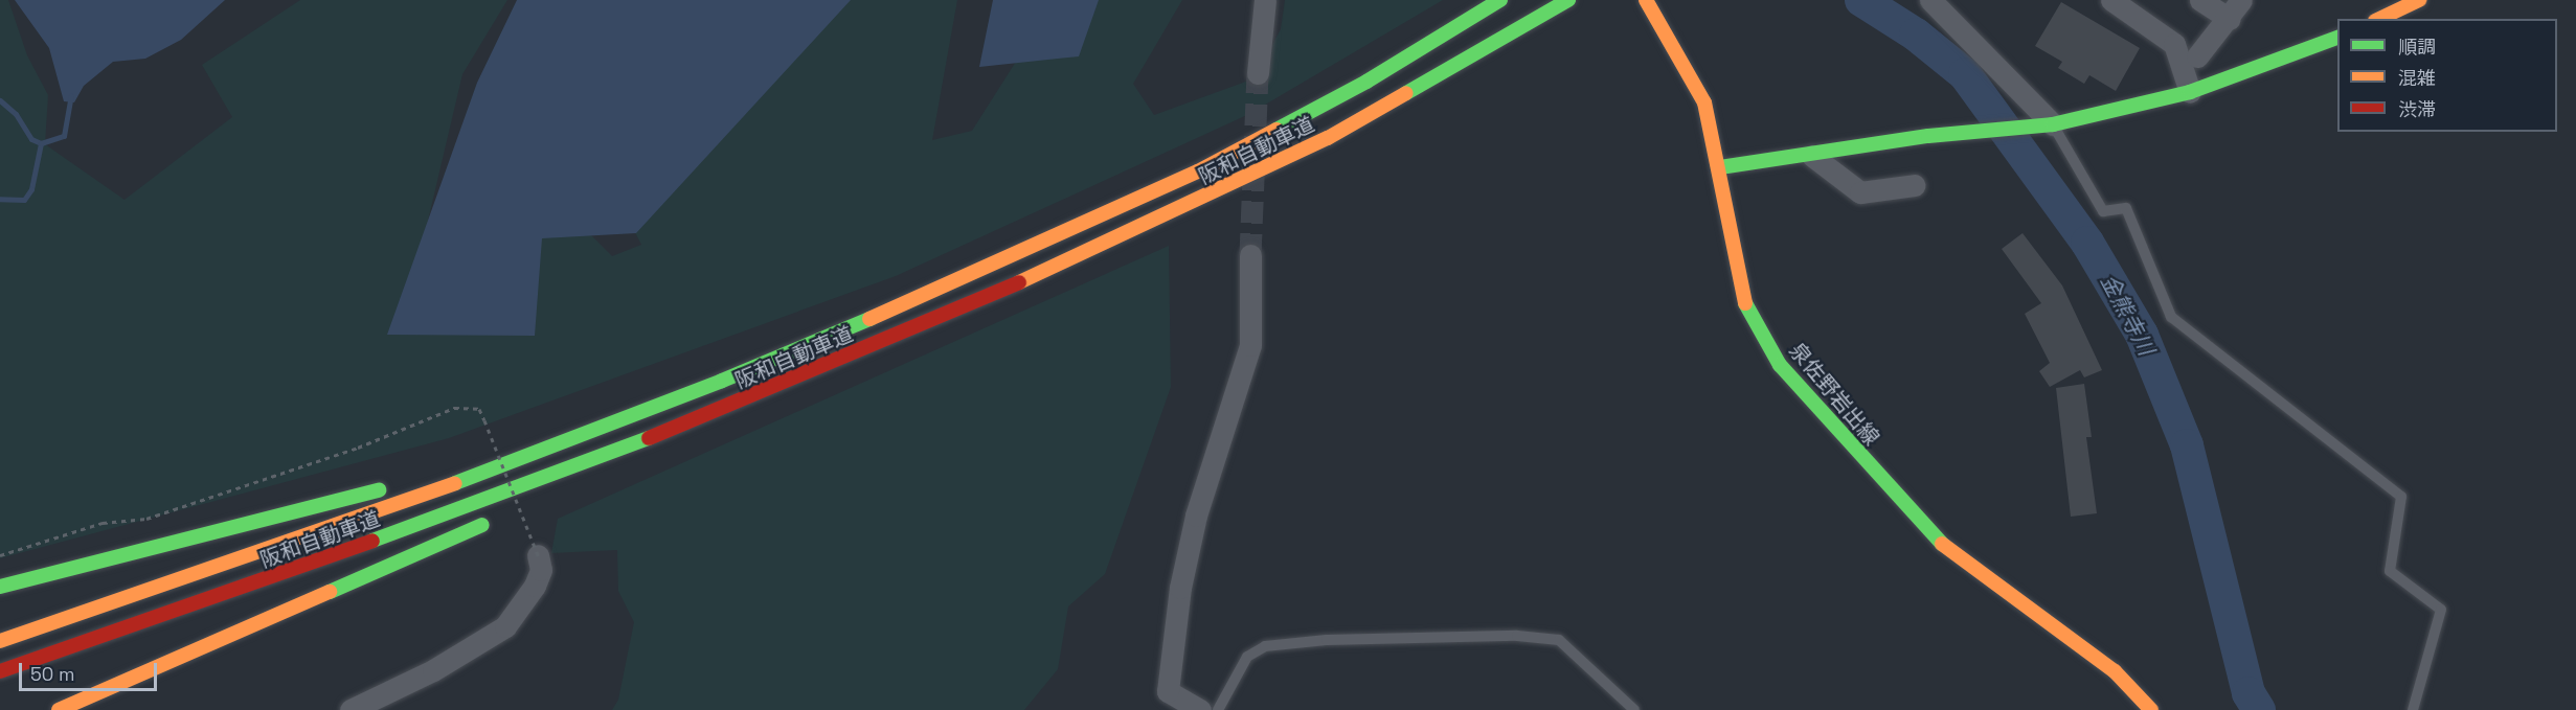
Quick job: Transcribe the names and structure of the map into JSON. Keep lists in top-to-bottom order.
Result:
{
  "streets": {
    "main road": ["阪和自動車道", "泉佐野岩出線"]
  },
  "water": ["金熊寺川"],
  "legend": ["順調", "混雑", "渋滞"],
  "scale_bar": "50 m"
}
